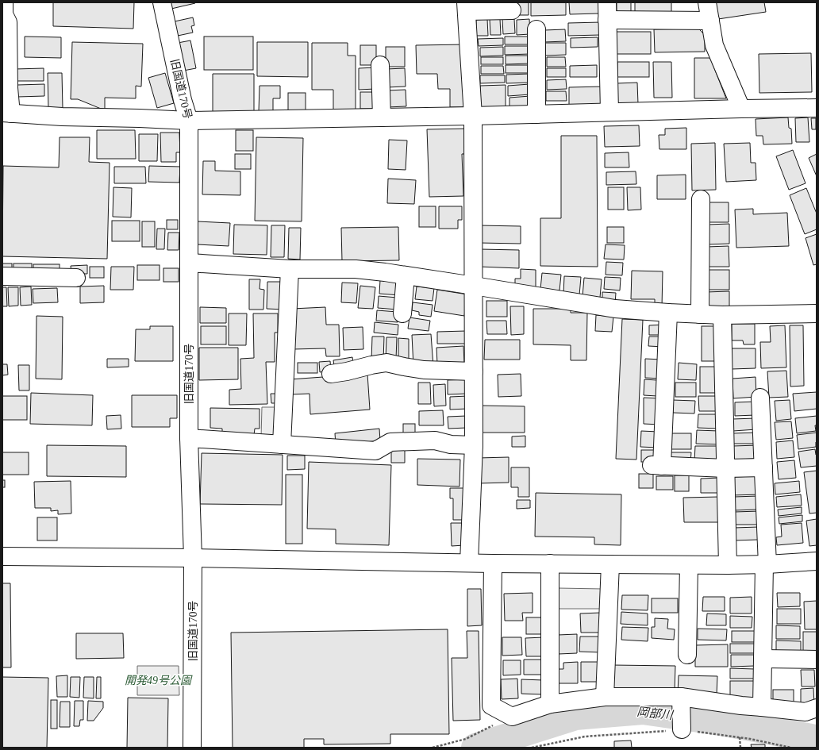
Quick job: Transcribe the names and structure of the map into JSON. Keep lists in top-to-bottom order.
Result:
{
  "streets": {
    "main road": ["旧国道170号"]
  },
  "water": ["岡部川"],
  "parks": ["開発49号公園"]
}
